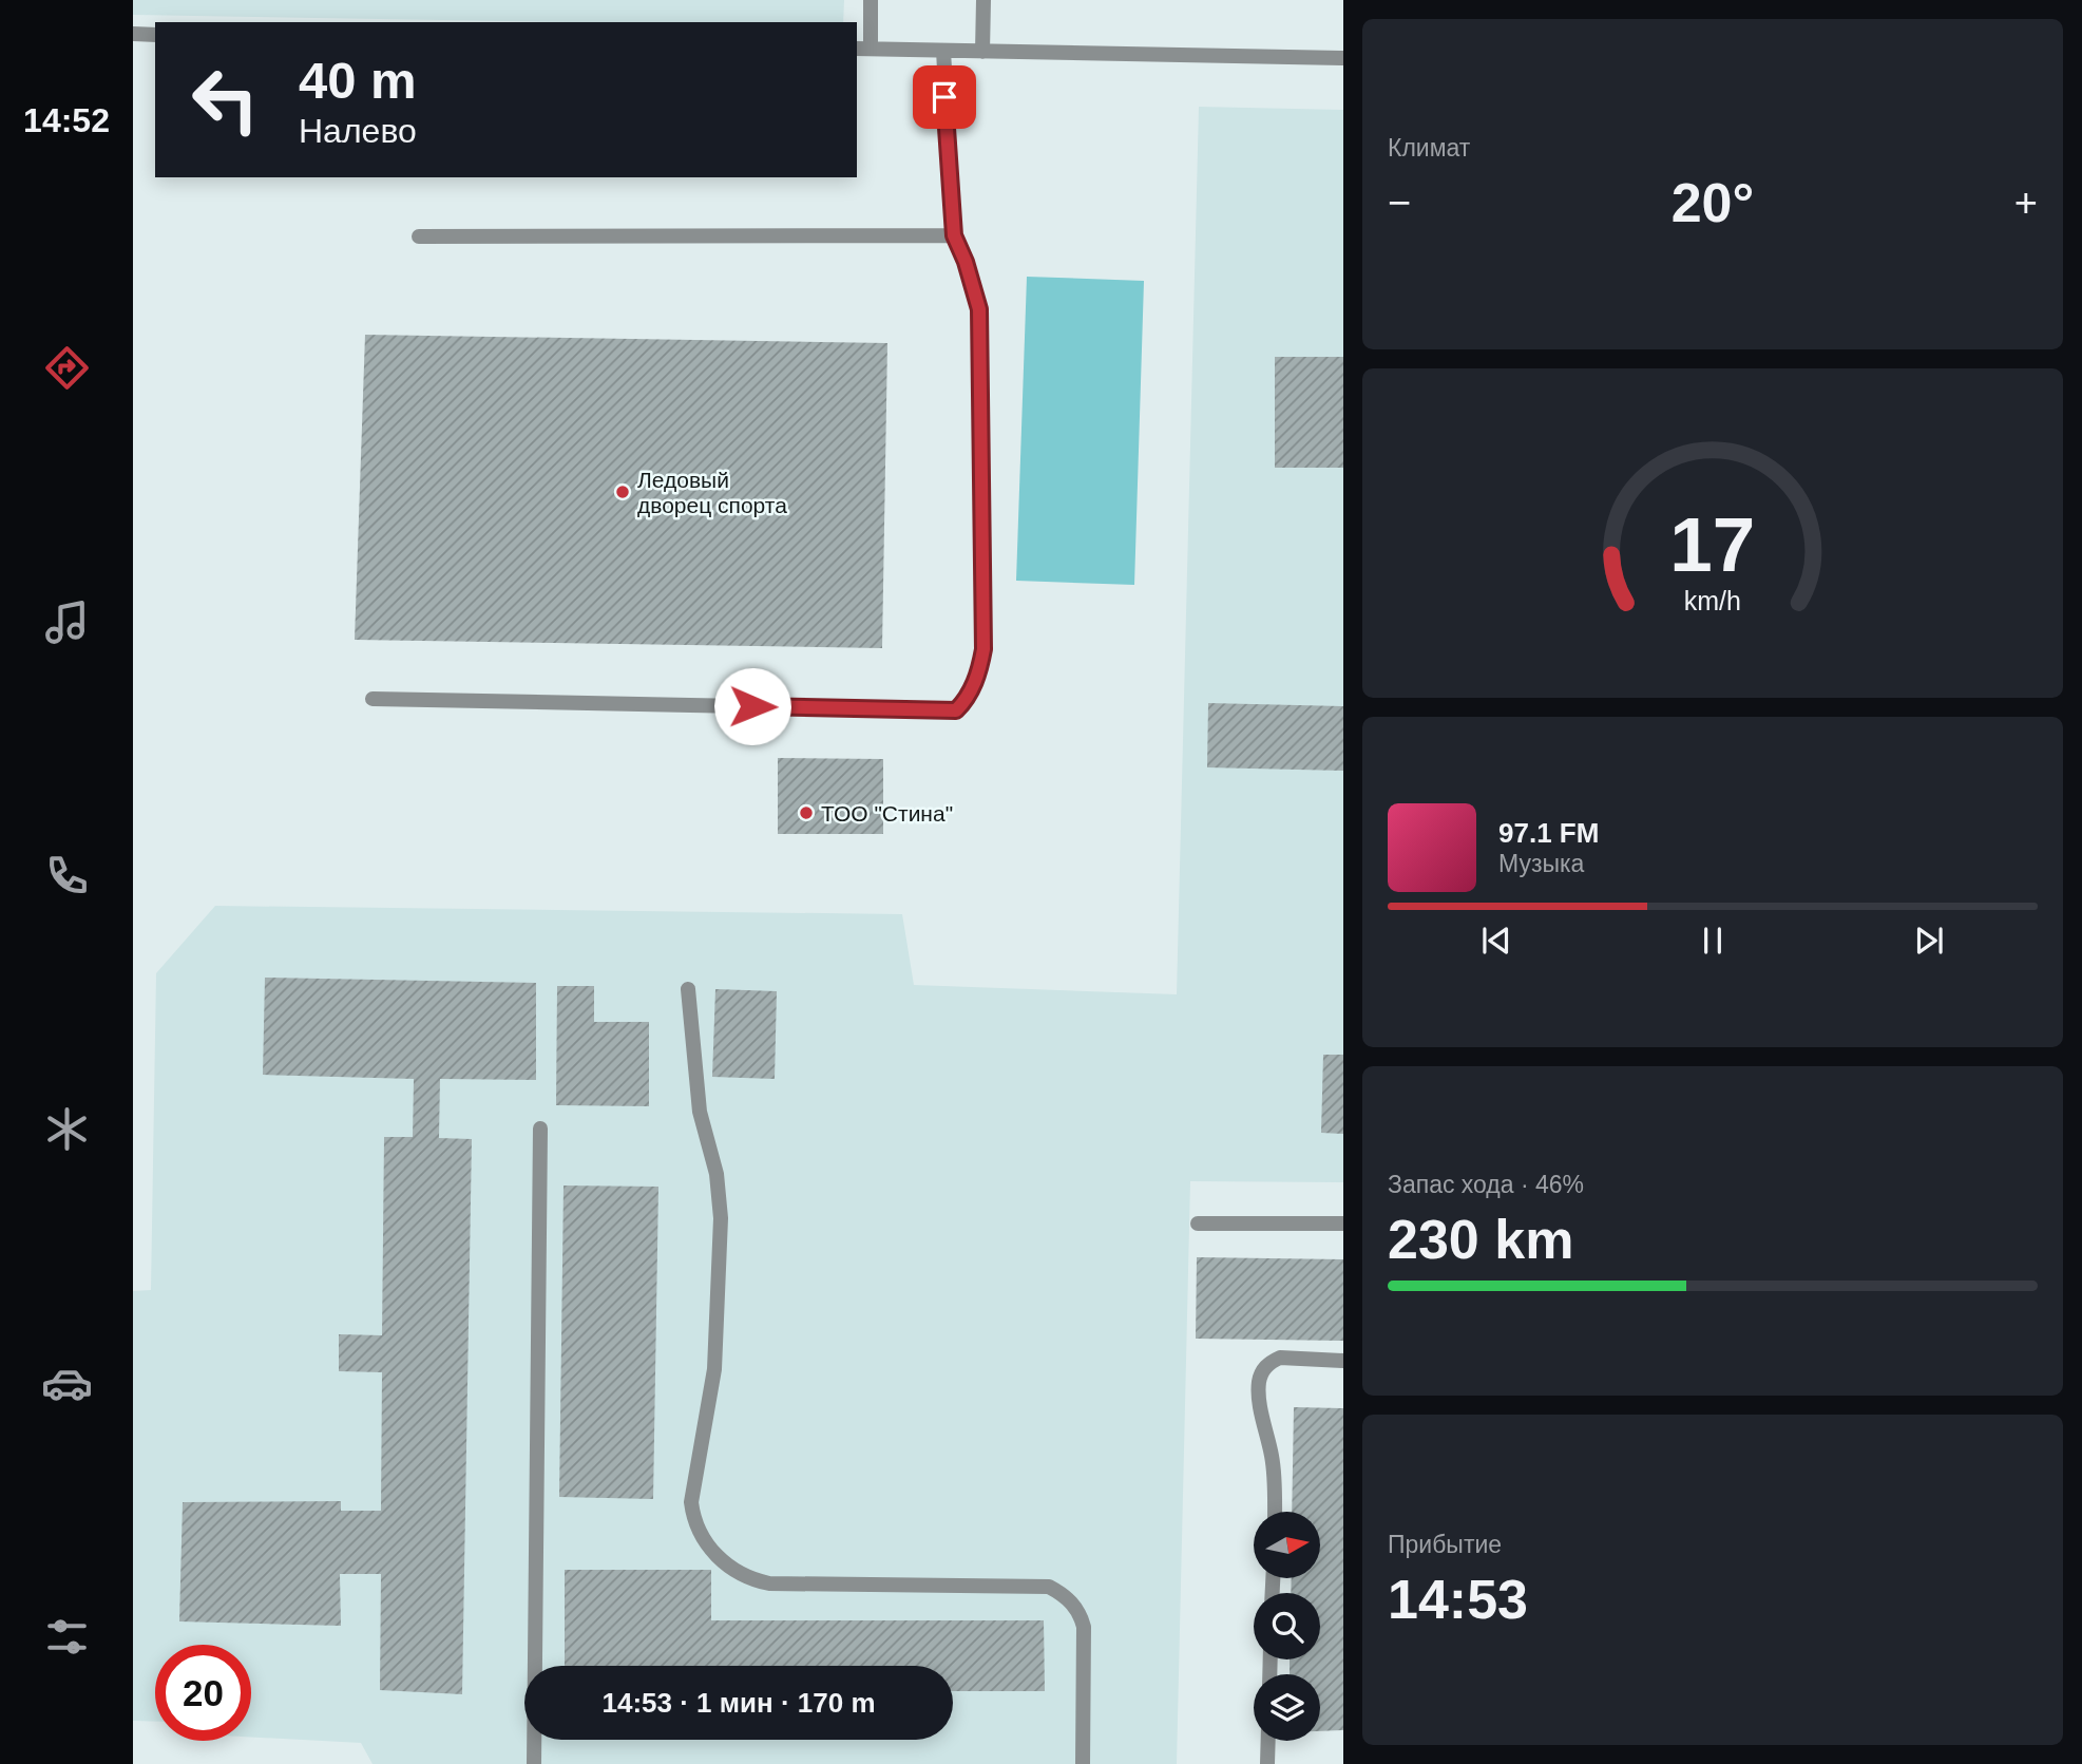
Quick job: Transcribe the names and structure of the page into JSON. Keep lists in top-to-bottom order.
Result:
{
  "places": ["Ледовый дворец спорта", "ТОО \"Стина\""],
  "north": "right",
  "page": {
    "tabs": "14:52",
    "tile": [
      "Климат",
      ["Запас хода · 46%", "230 km"],
      ["Прибытие", "14:53"]
    ],
    "turn": ["40 m", "Налево"],
    "heat": ["−", "20°", "+"],
    "song": ["97.1 FM", "Музыка"],
    "limit": "20",
    "trip": "14:53 · 1 мин · 170 m",
    "gauge": ["17", "km/h"]
  }
}
